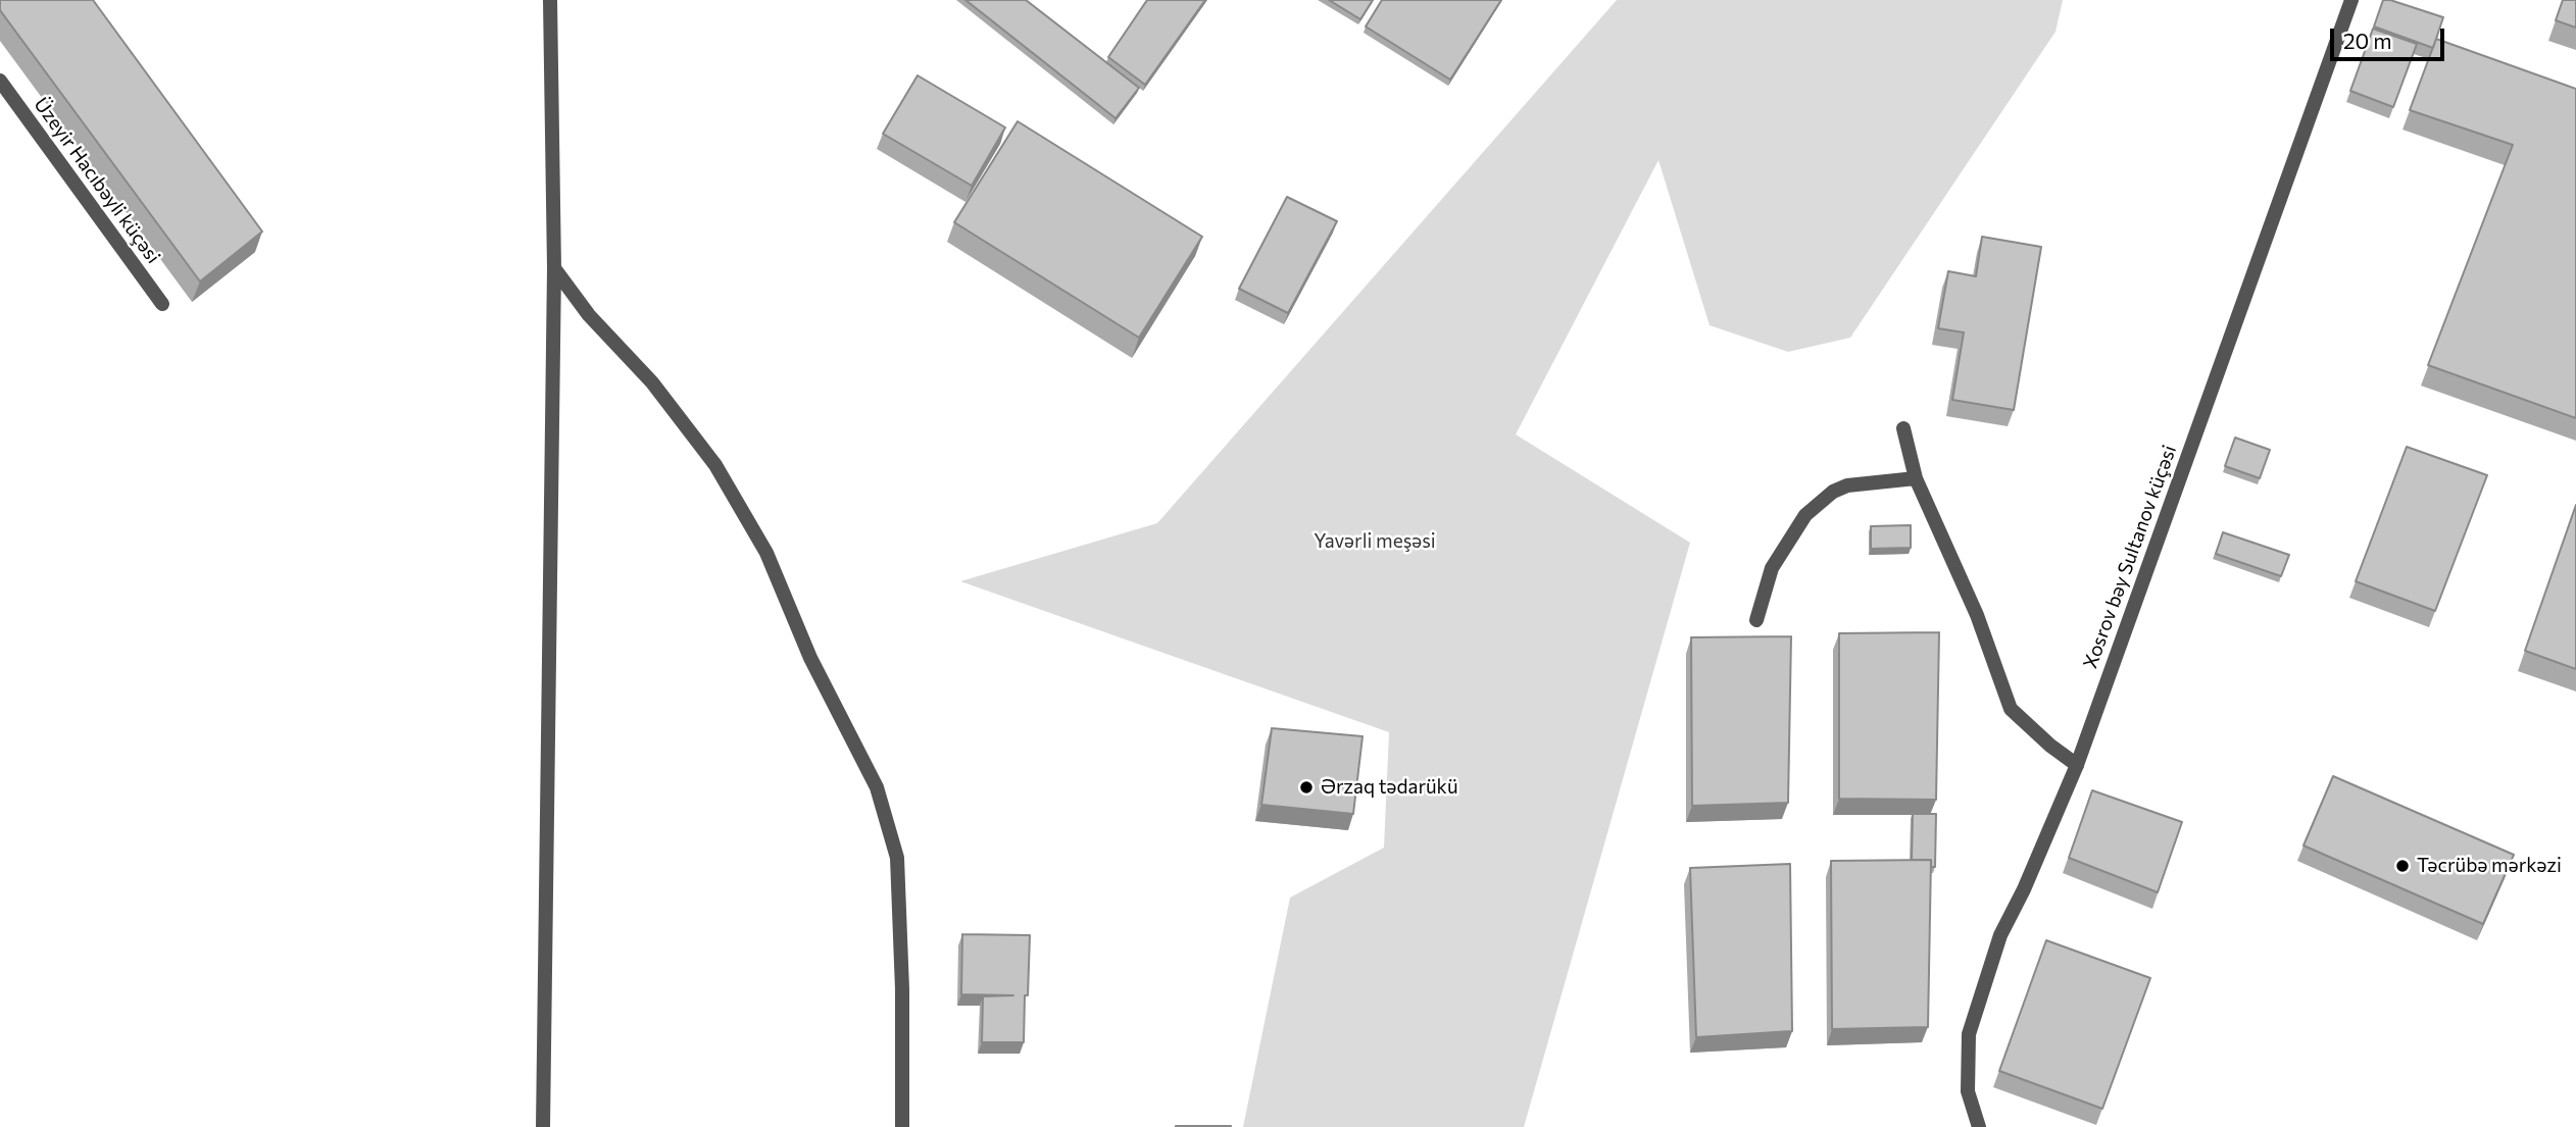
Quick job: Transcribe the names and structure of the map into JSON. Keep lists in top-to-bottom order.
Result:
{
  "streets": {
    "street": ["Üzeyir Hacıbəyli küçəsi", "Xosrov bəy Sultanov küçəsi"]
  },
  "parks": ["Yavərli meşəsi"],
  "places": ["Ərzaq tədarükü", "Təcrübə mərkəzi"],
  "scale_bar": "20 m"
}
